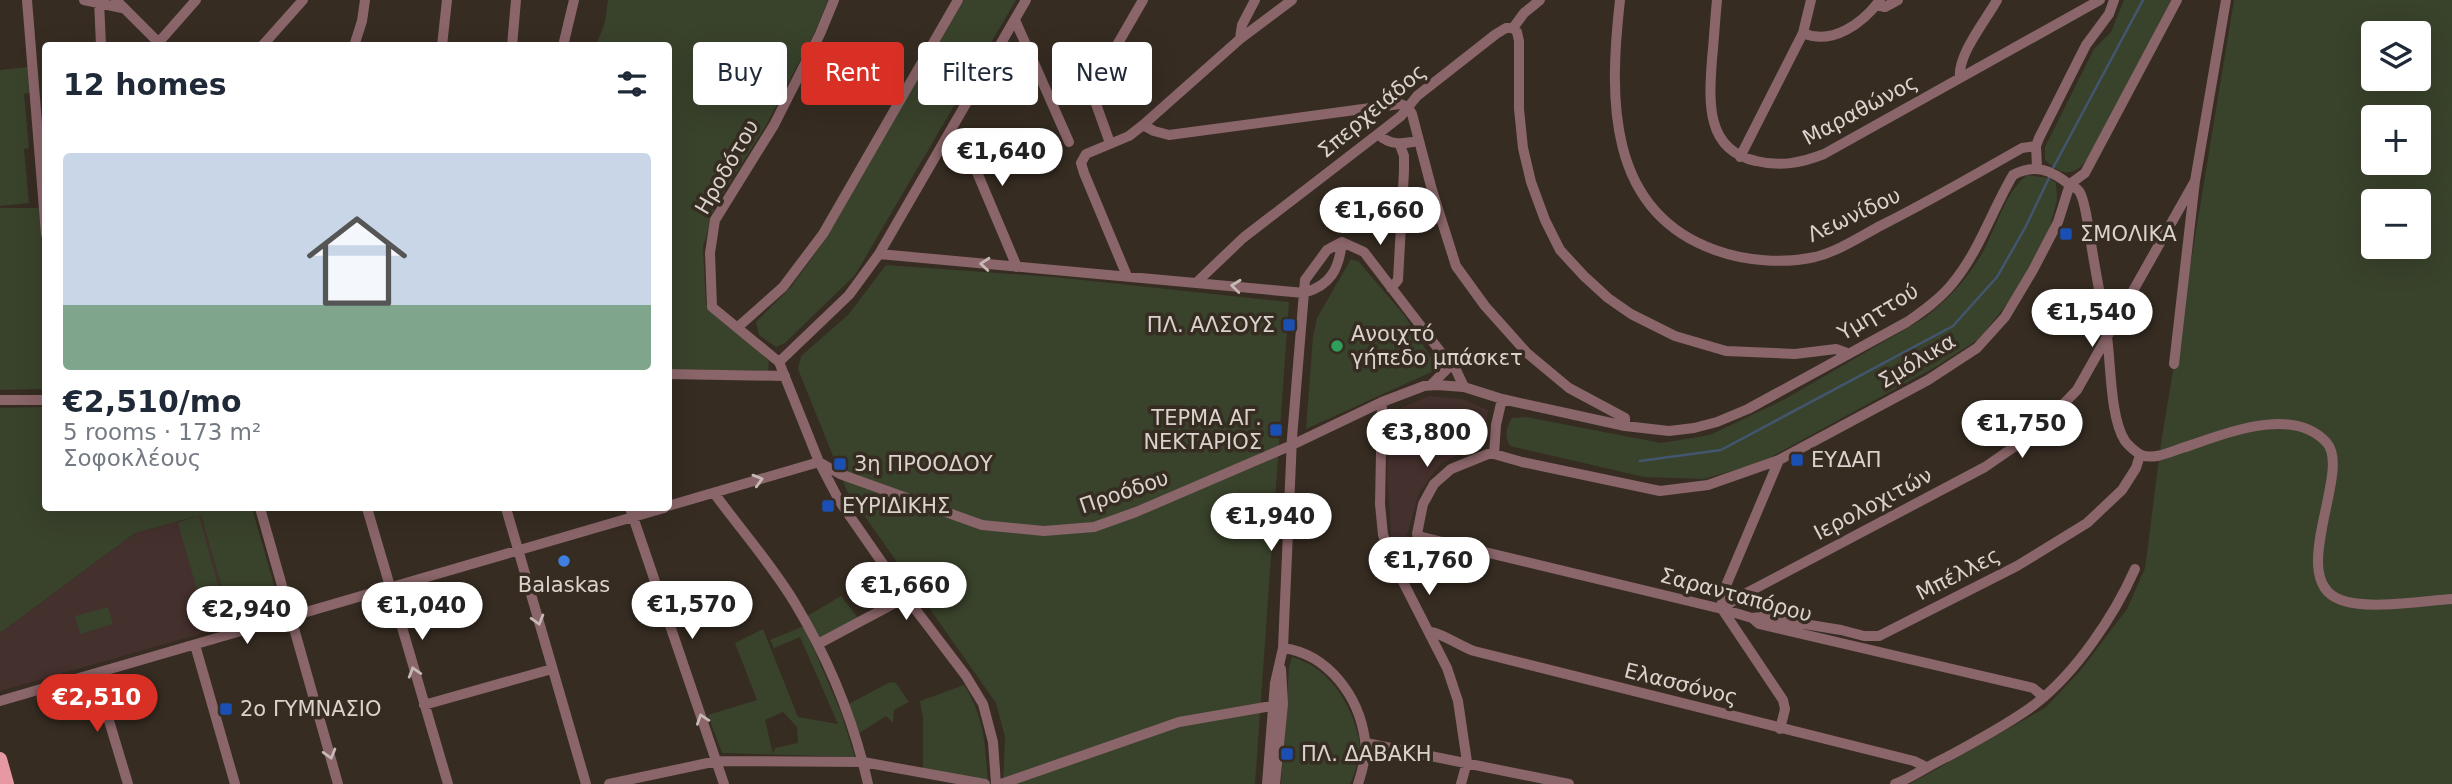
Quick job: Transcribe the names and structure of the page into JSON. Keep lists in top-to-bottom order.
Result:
{
  "streets": {
    "street": [
      "Μαραθώνος",
      "Σπερχειάδος",
      "Ηροδότου",
      "Λεωνίδου",
      "Υμηττού",
      "Σμόλικα",
      "Προόδου",
      "Ιερολοχιτών",
      "Μπέλλες",
      "Σαρανταπόρου",
      "Ελασσόνος"
    ]
  },
  "crossings": [
    ["Ηροδότου", "Προόδου"],
    ["Υμηττού", "Προόδου"],
    ["Σμόλικα", "Σαρανταπόρου"],
    ["Ιερολοχιτών", "Σαρανταπόρου"],
    ["Μπέλλες", "Σαρανταπόρου"]
  ],
  "places": {
    "transit": [
      "ΣΜΟΛΙΚΑ",
      "ΠΛ. ΑΛΣΟΥΣ",
      "ΤΕΡΜΑ ΑΓ. ΝΕΚΤΑΡΙΟΣ",
      "ΕΥΔΑΠ",
      "3η ΠΡΟΟΔΟΥ",
      "ΕΥΡΙΔΙΚΗΣ",
      "2ο ΓΥΜΝΑΣΙΟ",
      "ΠΛ. ΔΑΒΑΚΗ"
    ],
    "other": ["Ανοιχτό γήπεδο μπάσκετ", "Balaskas"]
  },
  "page": {
    "map_buttons": ["+", "−"],
    "chip": [
      "Buy",
      "Rent",
      "Filters",
      "New"
    ],
    "heading": "12 homes",
    "list": [
      {
        "name": "€2,510/mo",
        "note": "5 rooms · 173 m² · Σοφοκλέους"
      }
    ],
    "price": [
      "€1,640",
      "€1,660",
      "€1,540",
      "€1,750",
      "€3,800",
      "€1,940",
      "€1,760",
      "€1,660",
      "€1,570",
      "€1,040",
      "€2,940",
      "€2,510"
    ]
  }
}
